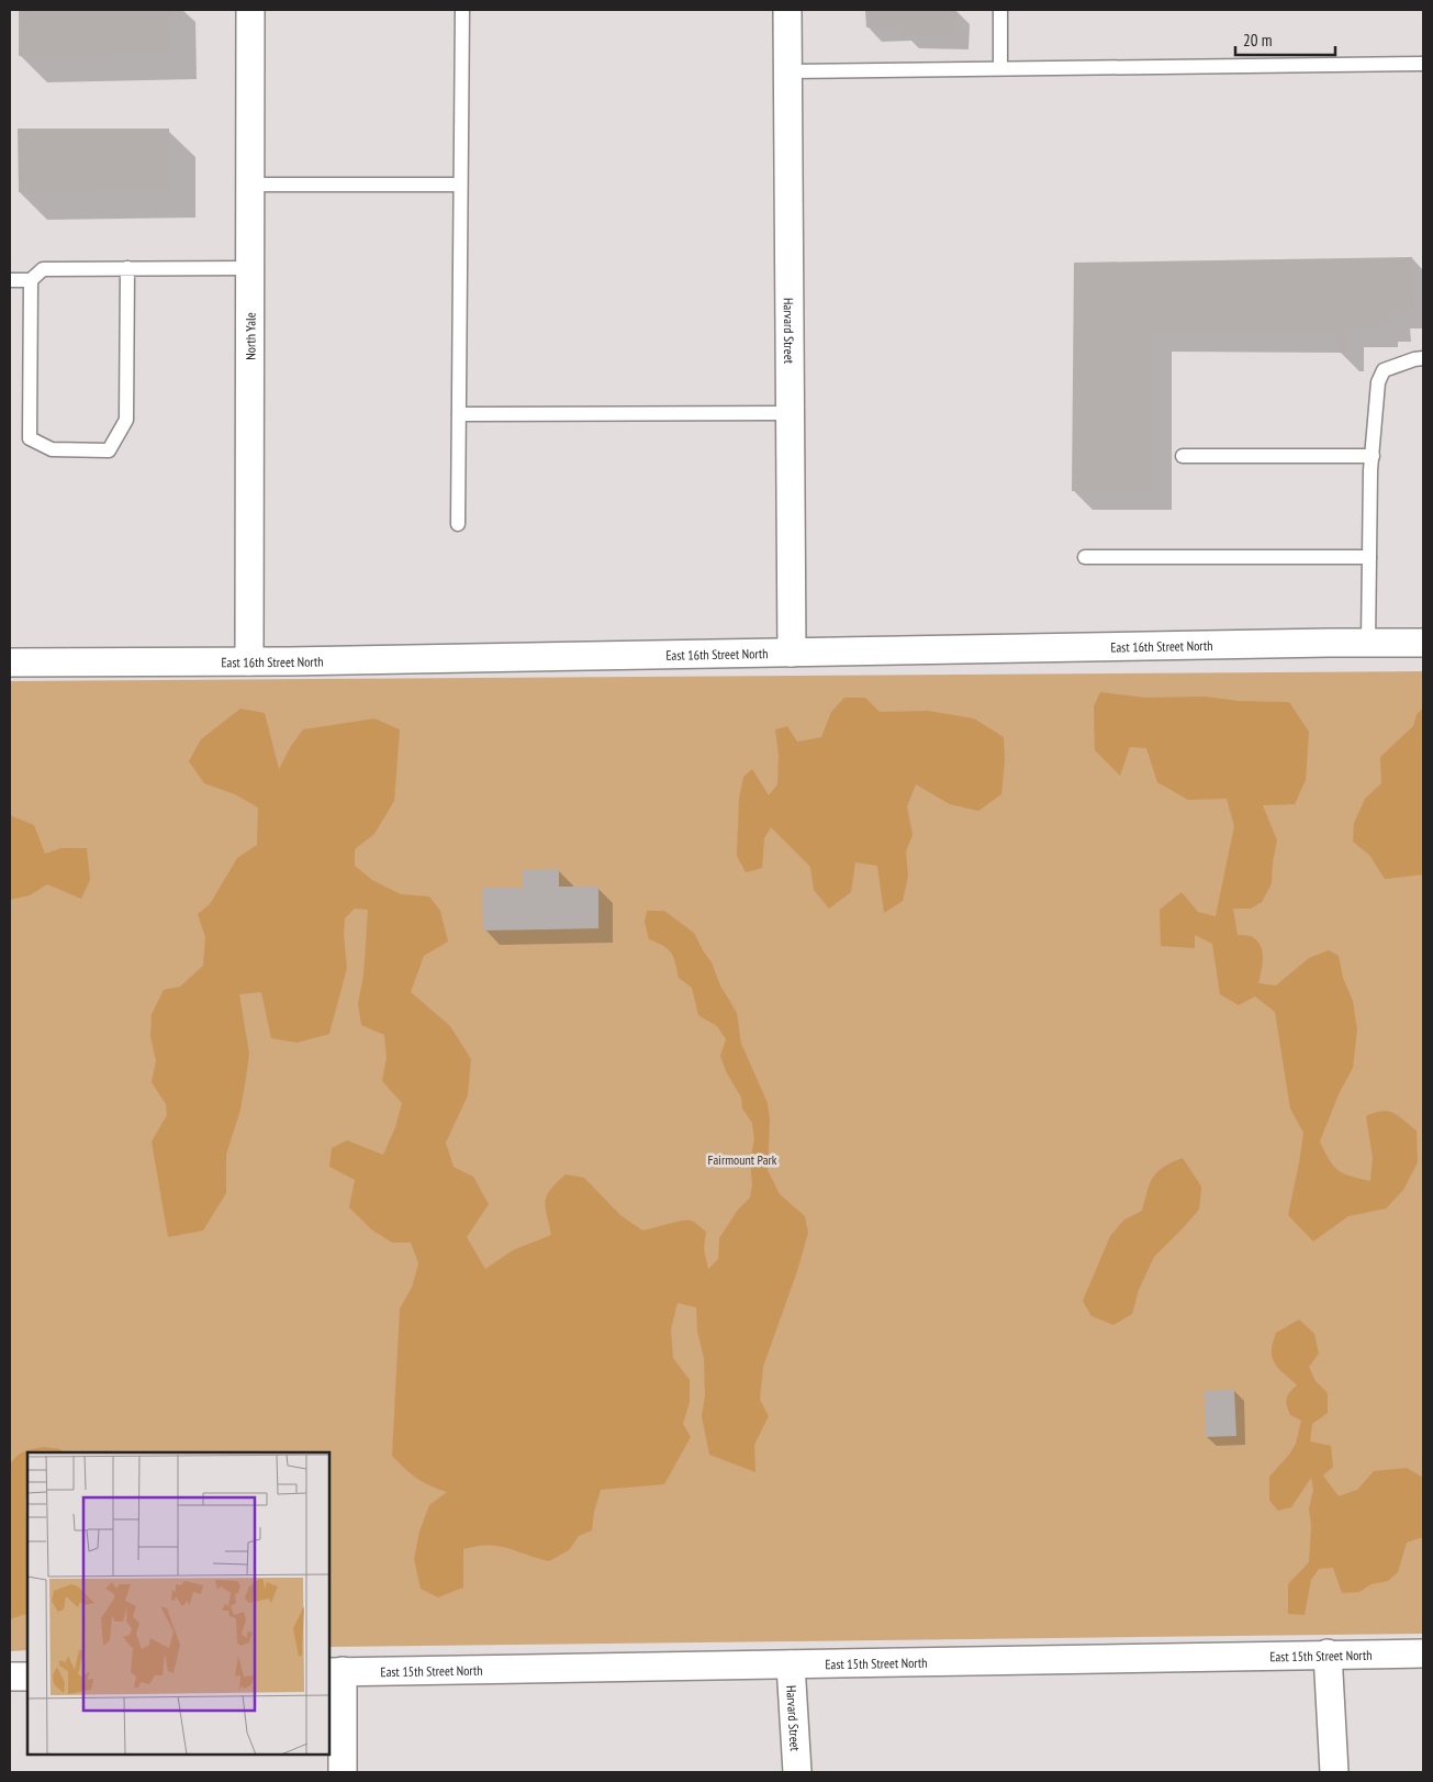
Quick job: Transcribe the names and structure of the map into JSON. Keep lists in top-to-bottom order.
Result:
{
  "streets": {
    "street": [
      "Harvard Street",
      "North Yale",
      "East 16th Street North",
      "East 15th Street North"
    ]
  },
  "crossings": [
    ["Harvard Street", "East 16th Street North"],
    ["Harvard Street", "East 15th Street North"],
    ["North Yale", "East 16th Street North"]
  ],
  "parks": ["Fairmount Park"],
  "scale_bar": "20 m"
}
